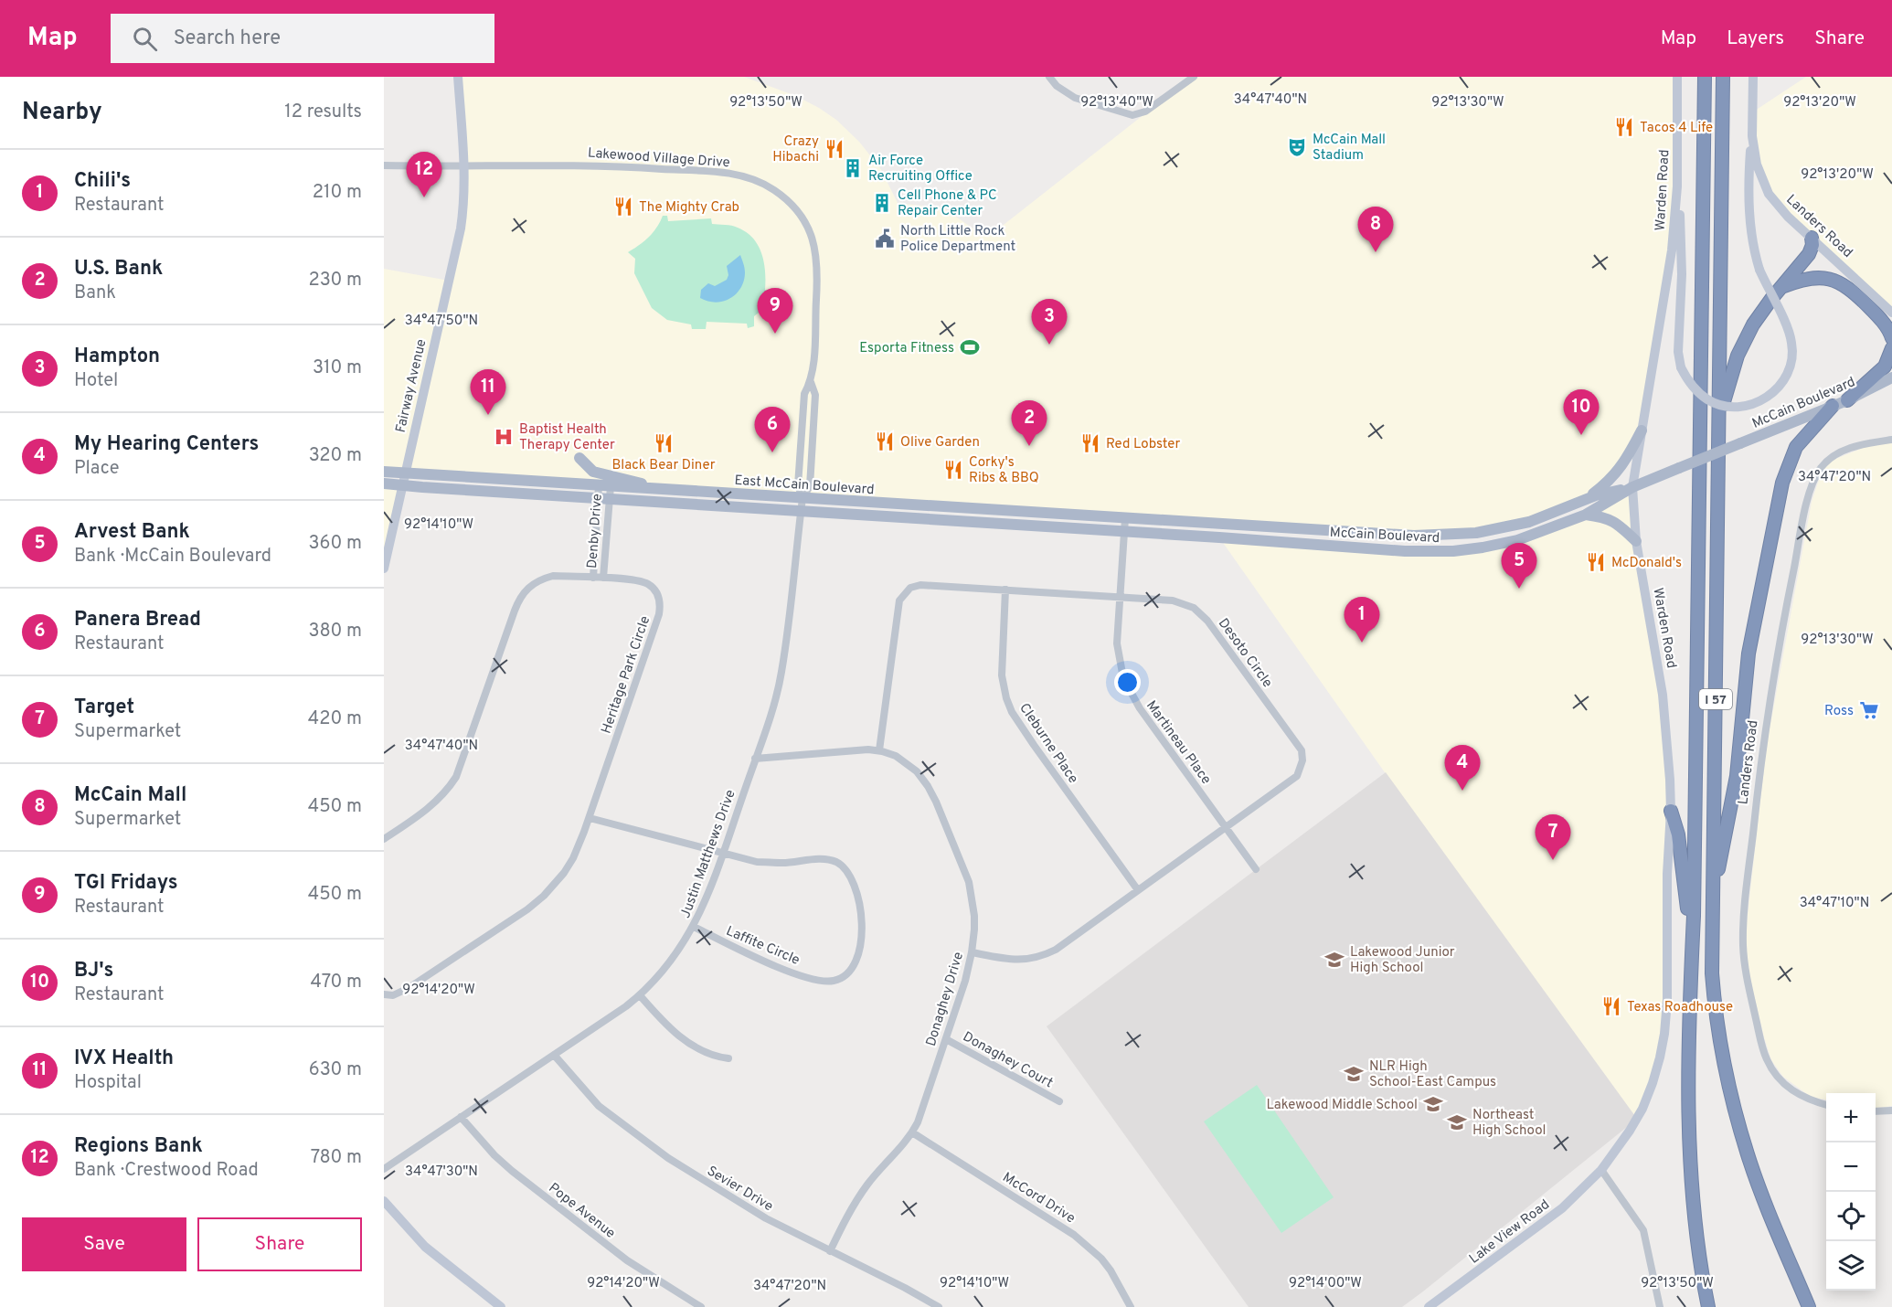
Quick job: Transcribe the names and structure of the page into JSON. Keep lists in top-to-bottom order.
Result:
{
  "streets": {
    "highway": ["I 57"],
    "main road": ["McCain Boulevard", "East McCain Boulevard"],
    "street": [
      "Lakewood Village Drive",
      "Warden Road",
      "Landers Road",
      "Fairway Avenue",
      "Denby Drive",
      "Desoto Circle",
      "Heritage Park Circle",
      "Martineau Place",
      "Cleburne Place",
      "Justin Matthews Drive",
      "Laffite Circle",
      "Donaghey Drive",
      "Donaghey Court",
      "Sevier Drive",
      "McCord Drive",
      "Pope Avenue",
      "Lake View Road"
    ]
  },
  "crossings": [
    ["Lakewood Village Drive", "Fairway Avenue"],
    ["Lakewood Village Drive", "East McCain Boulevard"],
    ["Lakewood Village Drive", "Justin Matthews Drive"],
    ["Warden Road", "McCain Boulevard"],
    ["Warden Road", "Lake View Road"],
    ["Fairway Avenue", "East McCain Boulevard"],
    ["McCain Boulevard", "East McCain Boulevard"],
    ["McCain Boulevard", "Martineau Place"],
    ["East McCain Boulevard", "Denby Drive"],
    ["East McCain Boulevard", "Martineau Place"],
    ["East McCain Boulevard", "Justin Matthews Drive"],
    ["Denby Drive", "Heritage Park Circle"],
    ["Desoto Circle", "Martineau Place"],
    ["Desoto Circle", "Cleburne Place"],
    ["Desoto Circle", "Donaghey Drive"],
    ["Heritage Park Circle", "Laffite Circle"],
    ["Justin Matthews Drive", "Laffite Circle"],
    ["Justin Matthews Drive", "Donaghey Drive"],
    ["Justin Matthews Drive", "Sevier Drive"],
    ["Justin Matthews Drive", "Pope Avenue"],
    ["Donaghey Drive", "Donaghey Court"],
    ["Donaghey Drive", "Sevier Drive"],
    ["Donaghey Drive", "McCord Drive"]
  ],
  "places": {
    "restaurant": [
      "Tacos 4 Life",
      "Crazy Hibachi",
      "The Mighty Crab",
      "Olive Garden",
      "Black Bear Diner",
      "Red Lobster",
      "Corky's Ribs & BBQ",
      "McDonald's",
      "Texas Roadhouse"
    ],
    "theatre": ["McCain Mall Stadium"],
    "building": ["Air Force Recruiting Office", "Cell Phone & PC Repair Center"],
    "public building": ["North Little Rock Police Department"],
    "sports": ["Esporta Fitness"],
    "hospital": ["Baptist Health Therapy Center"],
    "supermarket": ["Ross"],
    "school or university": [
      "Lakewood Junior High School",
      "NLR High School-East Campus",
      "Lakewood Middle School",
      "Northeast High School"
    ]
  },
  "page": {
    "header": "Map",
    "search": "Search here",
    "nav": ["Map", "Layers", "Share"],
    "heading": ["Nearby", "12 results"],
    "list": [
      {
        "mark": "1",
        "name": "Chili's",
        "note": "Restaurant",
        "value": "210 m"
      },
      {
        "mark": "2",
        "name": "U.S. Bank",
        "note": "Bank",
        "value": "230 m"
      },
      {
        "mark": "3",
        "name": "Hampton",
        "note": "Hotel",
        "value": "310 m"
      },
      {
        "mark": "4",
        "name": "My Hearing Centers",
        "note": "Place",
        "value": "320 m"
      },
      {
        "mark": "5",
        "name": "Arvest Bank",
        "note": "Bank · McCain Boulevard",
        "value": "360 m"
      },
      {
        "mark": "6",
        "name": "Panera Bread",
        "note": "Restaurant",
        "value": "380 m"
      },
      {
        "mark": "7",
        "name": "Target",
        "note": "Supermarket",
        "value": "420 m"
      },
      {
        "mark": "8",
        "name": "McCain Mall",
        "note": "Supermarket",
        "value": "450 m"
      },
      {
        "mark": "9",
        "name": "TGI Fridays",
        "note": "Restaurant",
        "value": "450 m"
      },
      {
        "mark": "10",
        "name": "BJ's",
        "note": "Restaurant",
        "value": "470 m"
      },
      {
        "mark": "11",
        "name": "IVX Health",
        "note": "Hospital",
        "value": "630 m"
      },
      {
        "mark": "12",
        "name": "Regions Bank",
        "note": "Bank · Crestwood Road",
        "value": "780 m"
      }
    ],
    "pins": [
      "12",
      "8",
      "9",
      "3",
      "11",
      "10",
      "2",
      "6",
      "5",
      "1",
      "4",
      "7"
    ],
    "map_buttons": ["+", "−"],
    "buttons": ["Save", "Share"]
  },
  "coordinates": [
    "34°47'40\"N",
    "92°13'50\"W",
    "92°13'40\"W",
    "92°13'30\"W",
    "92°13'20\"W",
    "34°47'50\"N",
    "34°47'20\"N",
    "92°14'10\"W",
    "34°47'10\"N",
    "92°14'20\"W",
    "34°47'30\"N",
    "92°14'00\"W"
  ]
}
